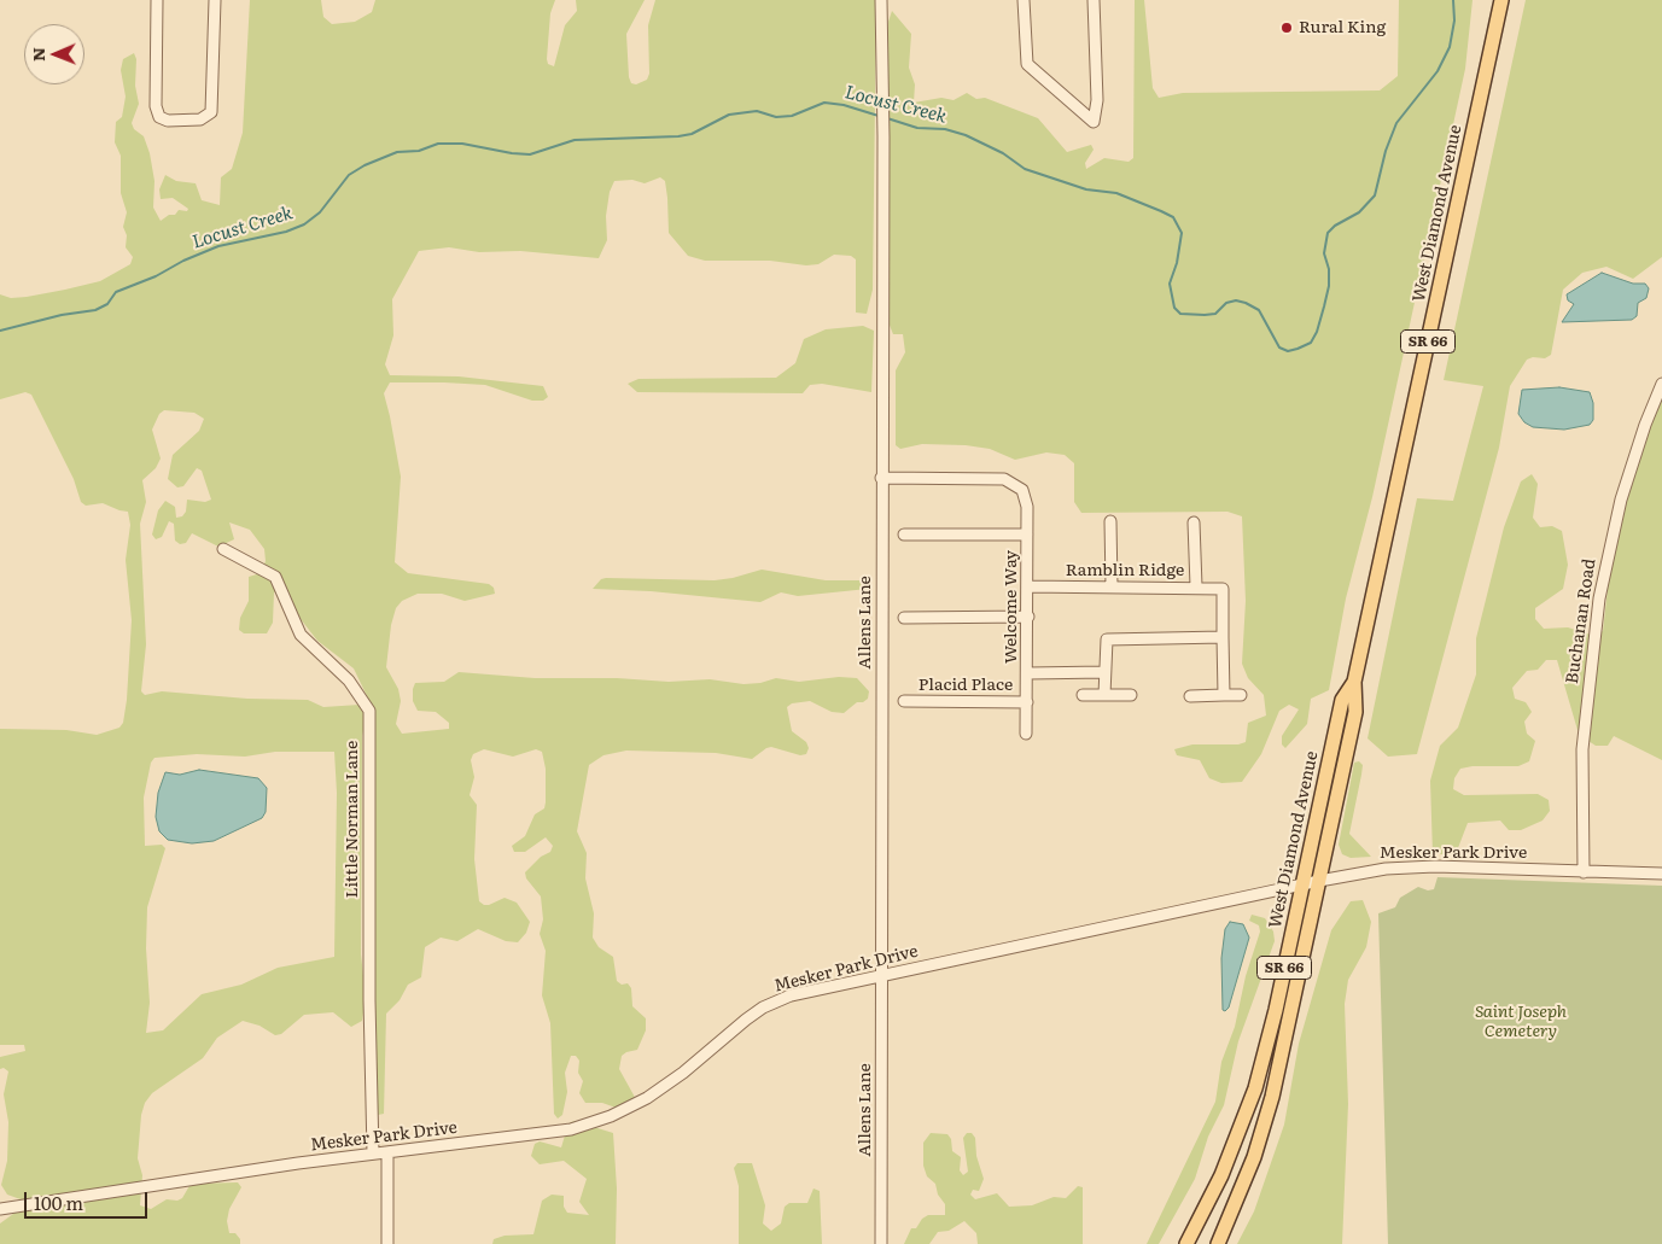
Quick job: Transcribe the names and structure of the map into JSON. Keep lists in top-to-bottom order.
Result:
{
  "streets": {
    "main road": ["West Diamond Avenue", "SR 66"],
    "street": [
      "Ramblin Ridge",
      "Welcome Way",
      "Buchanan Road",
      "Allens Lane",
      "Placid Place",
      "Little Norman Lane",
      "Mesker Park Drive"
    ]
  },
  "crossings": [
    ["West Diamond Avenue", "Mesker Park Drive"],
    ["Ramblin Ridge", "Welcome Way"],
    ["Welcome Way", "Allens Lane"],
    ["Welcome Way", "Placid Place"],
    ["Buchanan Road", "Mesker Park Drive"],
    ["Allens Lane", "Mesker Park Drive"],
    ["Little Norman Lane", "Mesker Park Drive"]
  ],
  "water": ["Locust Creek"],
  "parks": ["Saint Joseph Cemetery"],
  "places": ["Rural King"],
  "scale_bar": "100 m",
  "north": "left"
}
